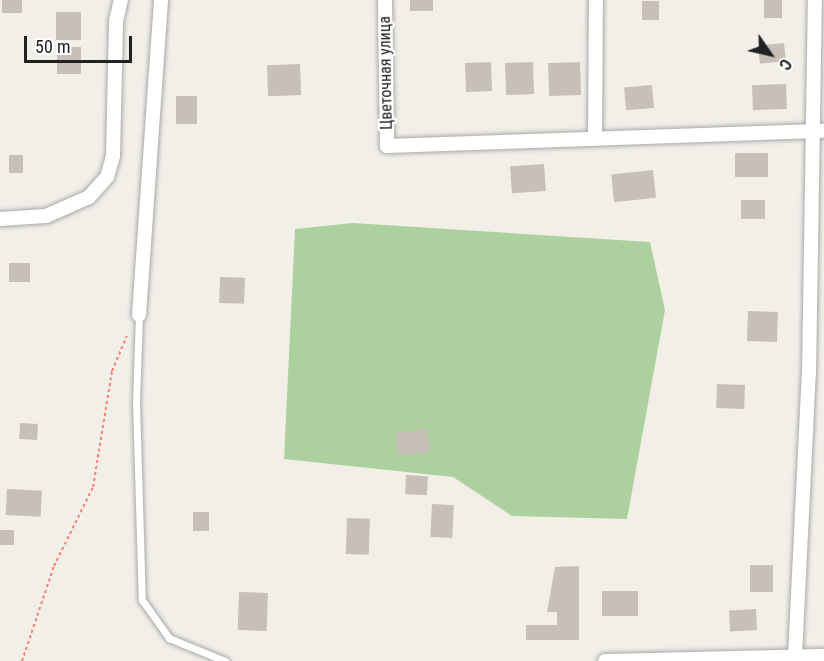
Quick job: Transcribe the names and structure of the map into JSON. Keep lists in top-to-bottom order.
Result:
{
  "streets": {
    "street": ["Цветочная улица"]
  },
  "scale_bar": "50 m",
  "north": "bottom right"
}
